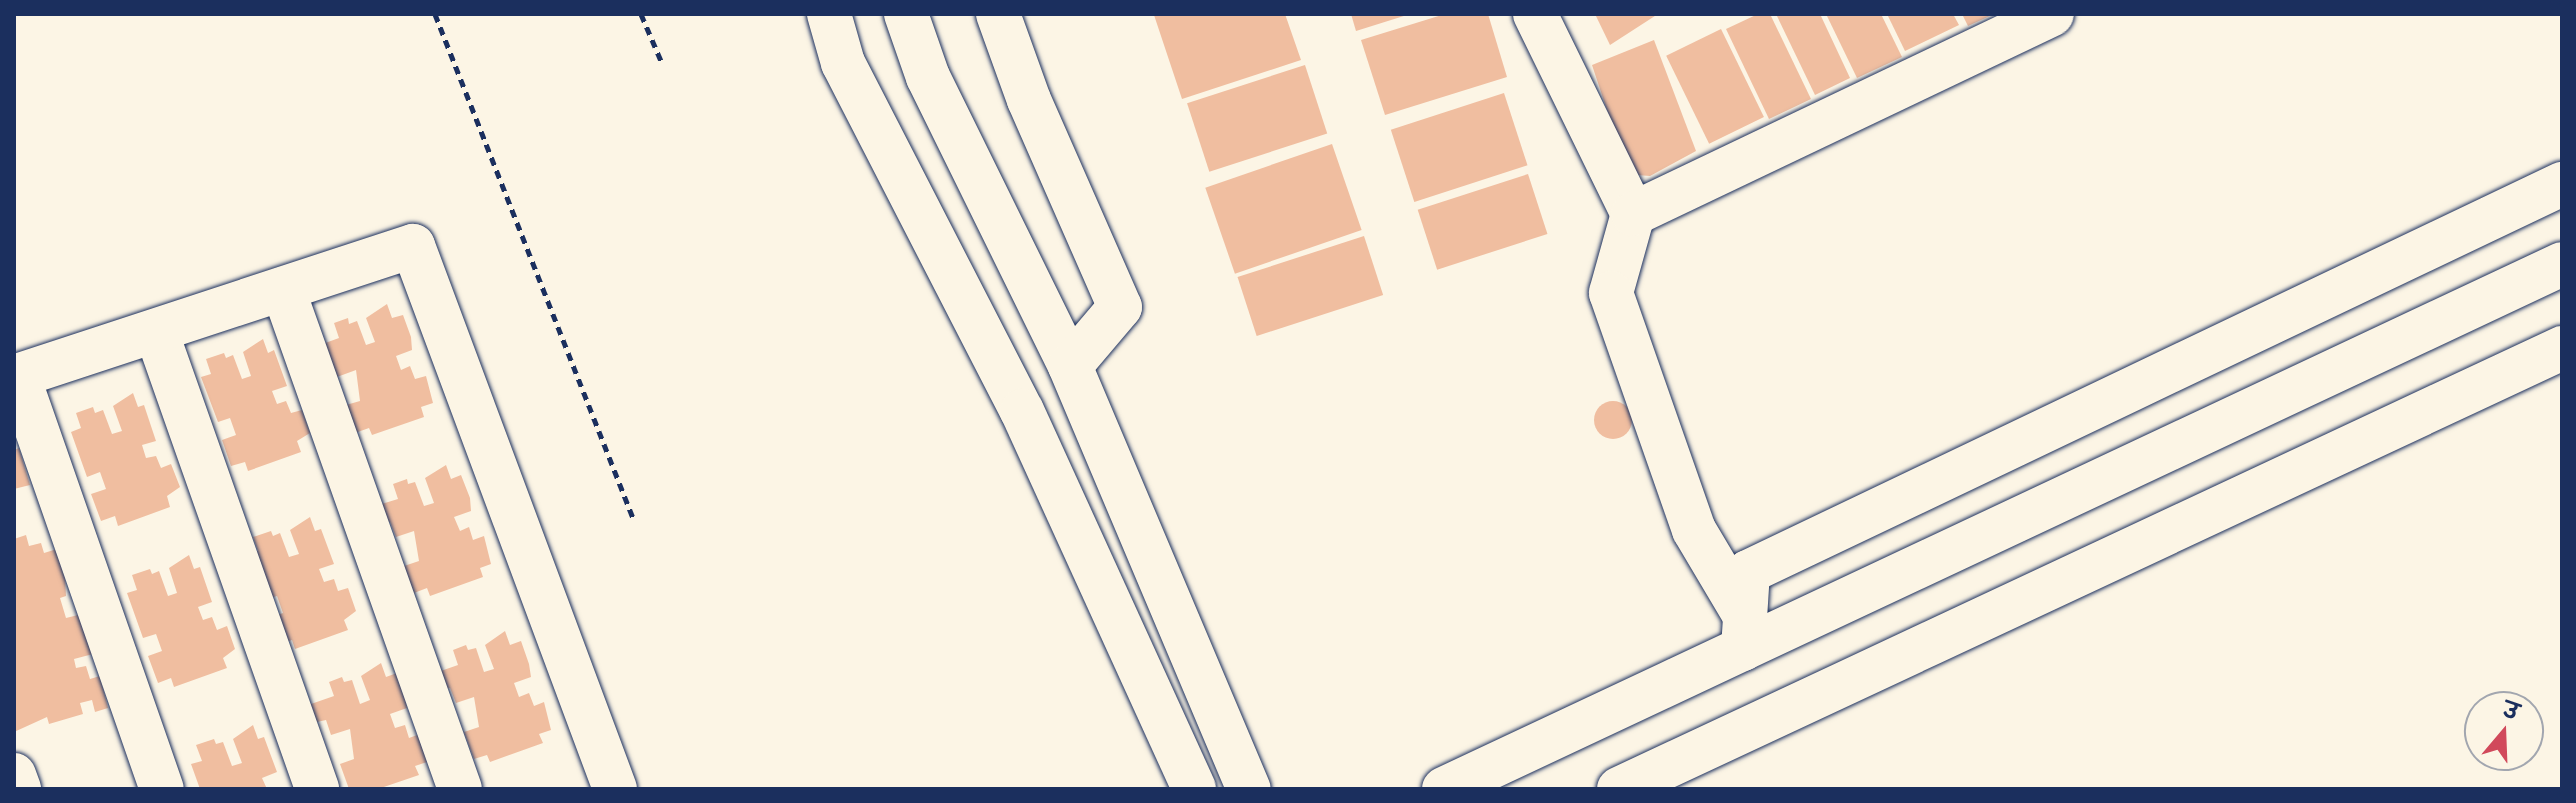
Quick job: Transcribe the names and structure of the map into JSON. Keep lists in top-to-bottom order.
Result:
{
  "north": "top"
}
